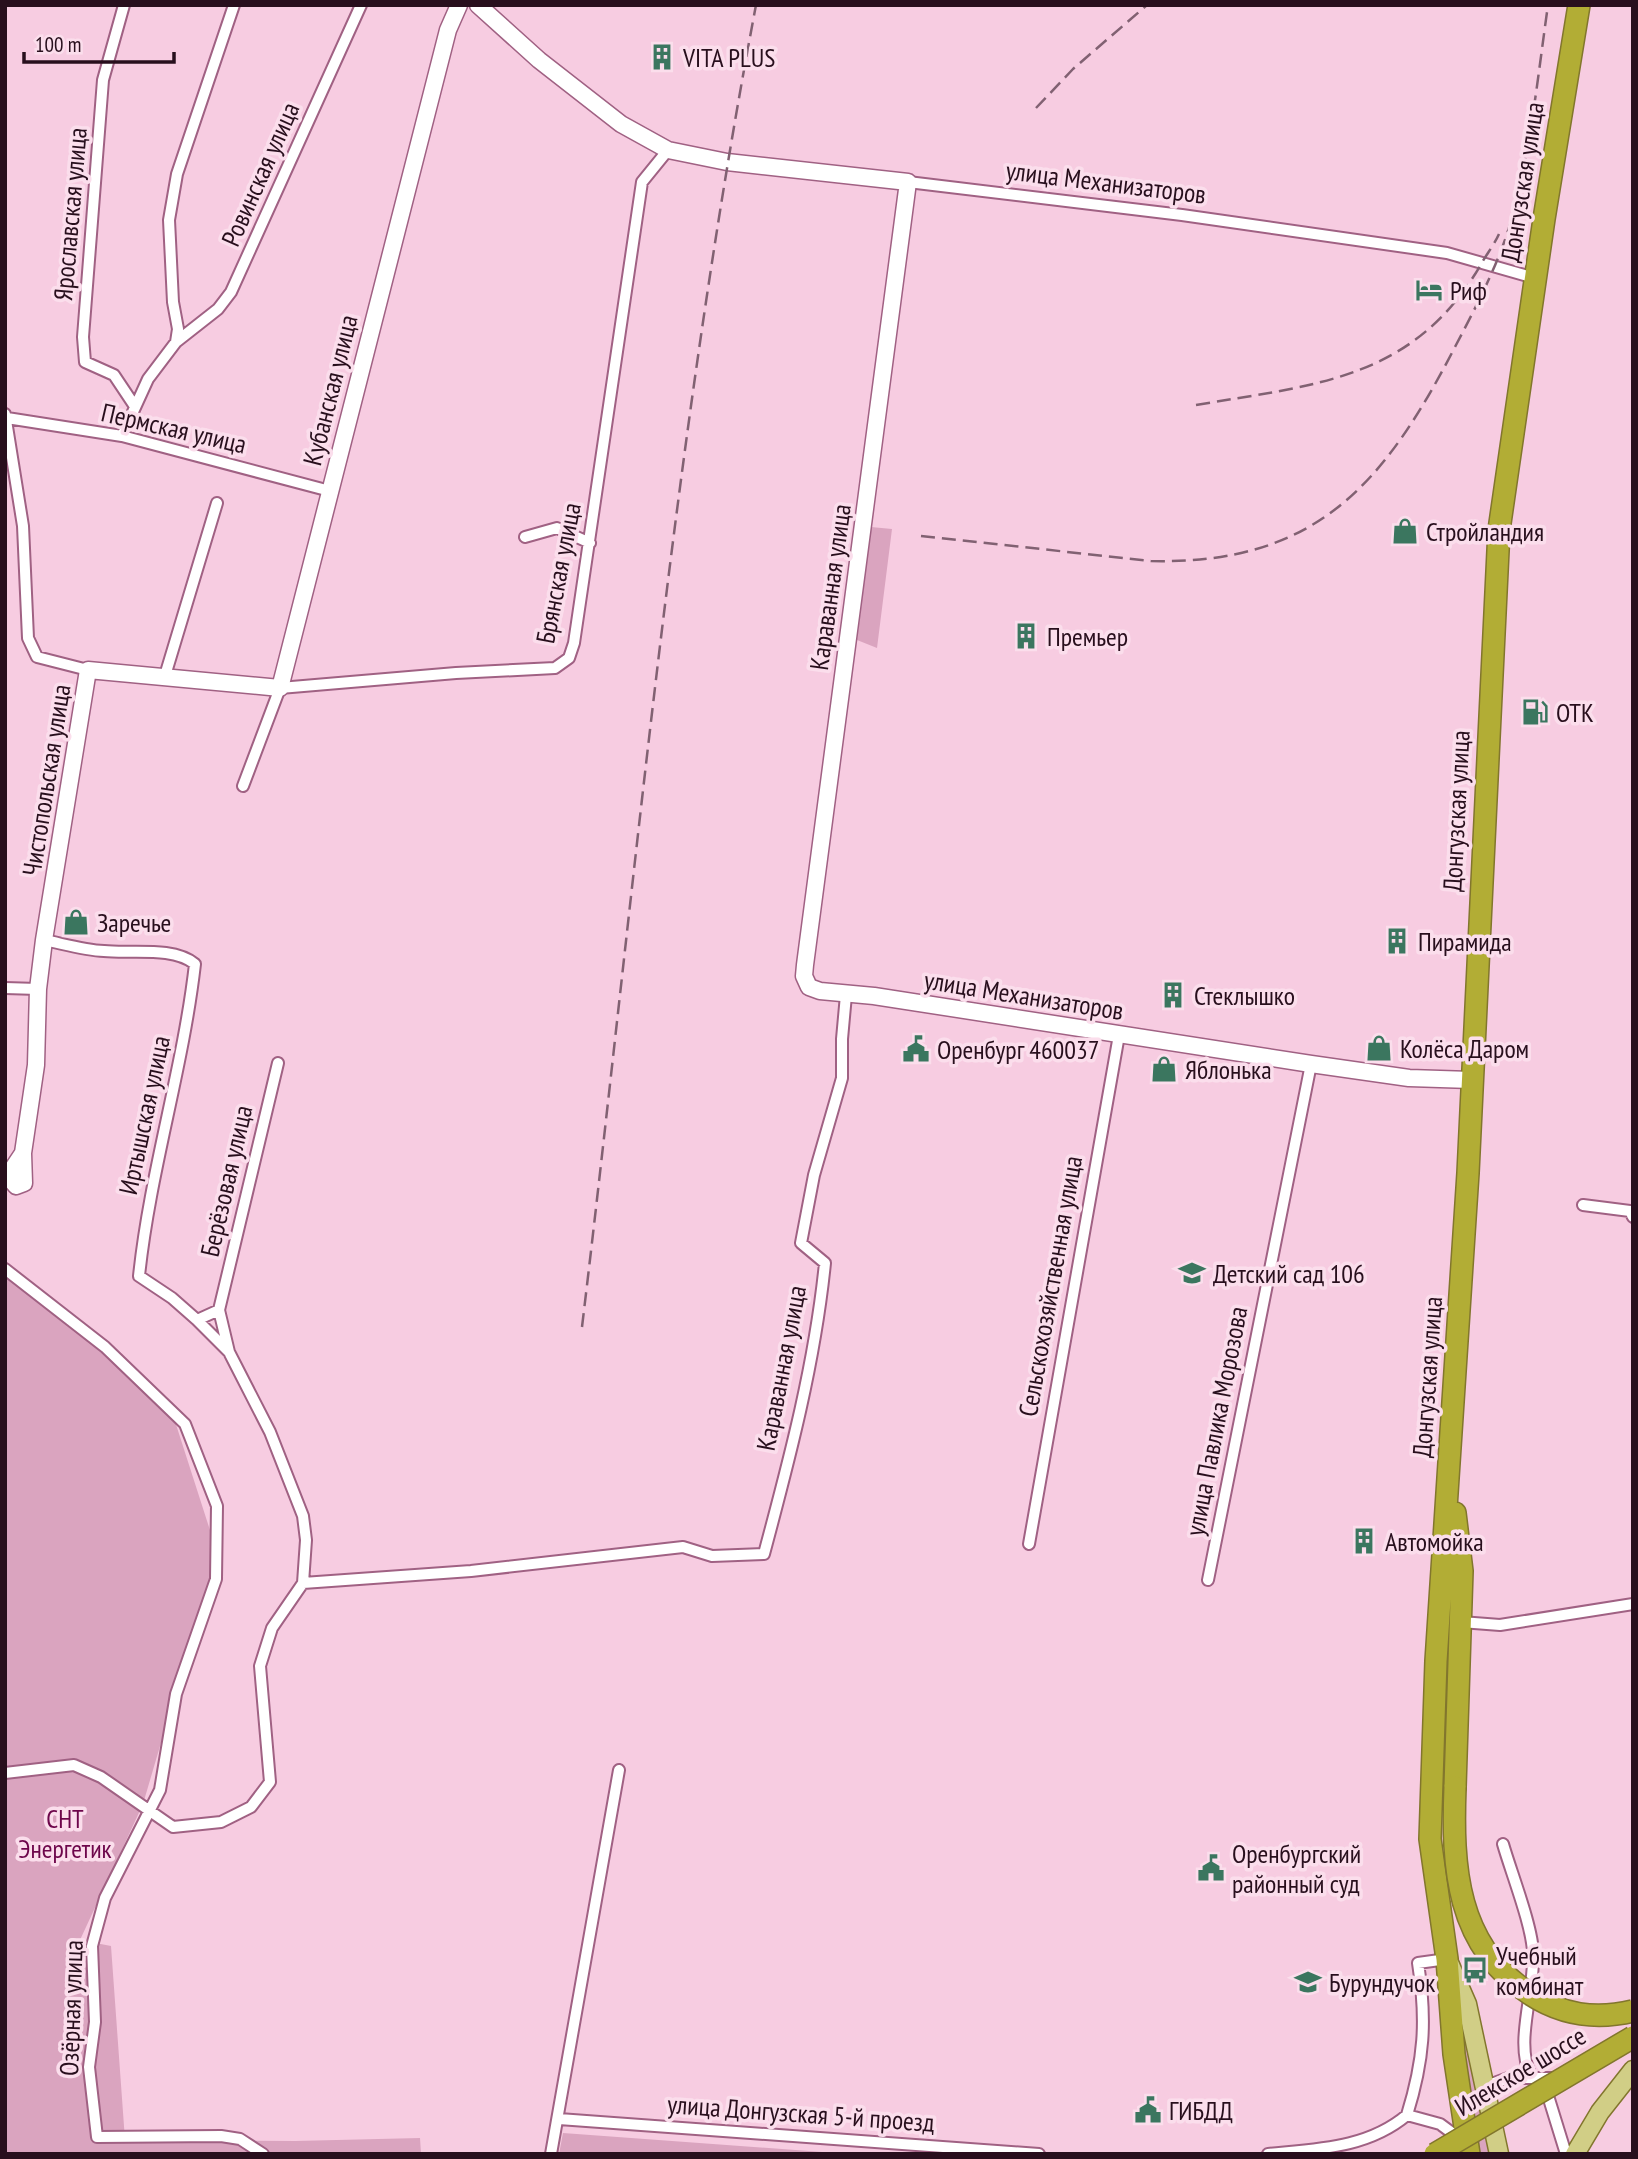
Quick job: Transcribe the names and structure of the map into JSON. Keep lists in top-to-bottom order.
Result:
{
  "streets": {
    "highway": ["Донгузская улица", "Илекское шоссе"],
    "street": [
      "Ровинская улица",
      "улица Механизаторов",
      "Ярославская улица",
      "Кубанская улица",
      "Пермская улица",
      "Брянская улица",
      "Караванная улица",
      "Чистопольская улица",
      "Иртышская улица",
      "Берёзовая улица",
      "Сельскохозяйственная улица",
      "улица Павлика Морозова",
      "Озёрная улица",
      "улица Донгузская 5-й проезд"
    ]
  },
  "crossings": [
    ["Ровинская улица", "Ярославская улица"],
    ["Ровинская улица", "Пермская улица"],
    ["улица Механизаторов", "Донгузская улица"],
    ["улица Механизаторов", "Брянская улица"],
    ["улица Механизаторов", "Караванная улица"],
    ["улица Механизаторов", "Сельскохозяйственная улица"],
    ["улица Механизаторов", "улица Павлика Морозова"],
    ["Кубанская улица", "Пермская улица"],
    ["Кубанская улица", "Брянская улица"],
    ["Пермская улица", "Чистопольская улица"],
    ["Брянская улица", "Чистопольская улица"],
    ["Чистопольская улица", "Иртышская улица"]
  ],
  "parks": ["СНТ Энергетик"],
  "places": {
    "building": [
      "VITA PLUS",
      "Премьер",
      "Пирамида",
      "Стеклышко",
      "Автомойка"
    ],
    "hotel": ["Риф"],
    "shop": [
      "Стройландия",
      "Заречье",
      "Колёса Даром",
      "Яблонька"
    ],
    "fuel station": ["ОТК"],
    "public building": ["Оренбург 460037", "Оренбургский районный суд", "ГИБДД"],
    "school or university": ["Детский сад 106", "Бурундучок"],
    "bus stop": ["Учебный комбинат"]
  },
  "scale_bar": "100 m"
}
